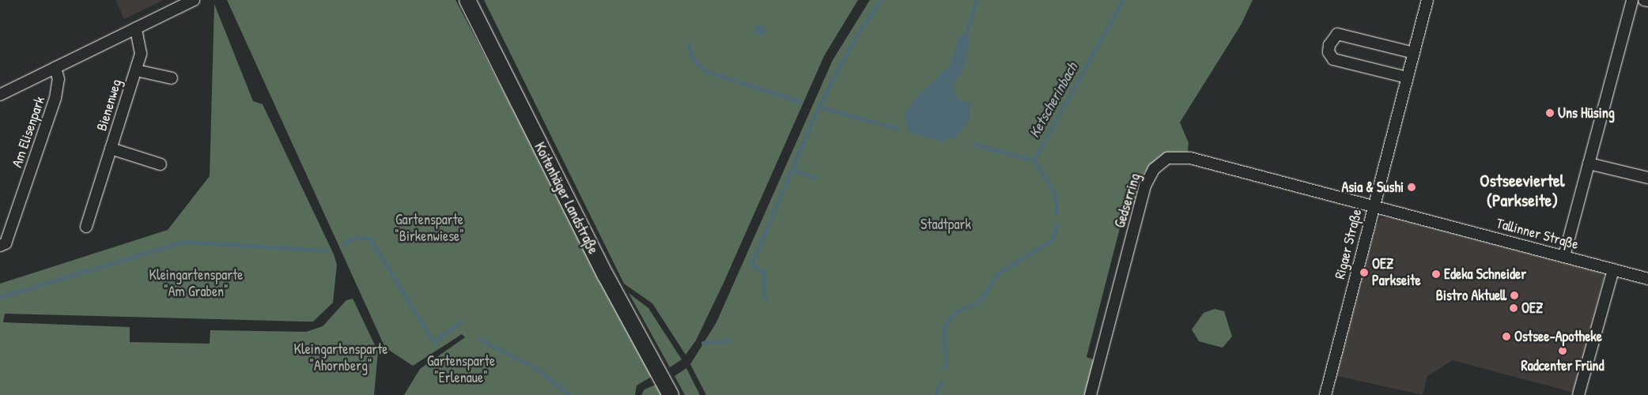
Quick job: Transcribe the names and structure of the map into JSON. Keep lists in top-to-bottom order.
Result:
{
  "streets": {
    "main road": ["Koitenhäger Landstraße"],
    "street": [
      "Bienenweg",
      "Am Elisenpark",
      "Gedserring",
      "Tallinner Straße",
      "Rigaer Straße"
    ]
  },
  "crossings": [
    ["Bienenweg", "Am Elisenpark"],
    ["Gedserring", "Tallinner Straße"],
    ["Gedserring", "Rigaer Straße"],
    ["Tallinner Straße", "Rigaer Straße"]
  ],
  "districts": ["Ostseeviertel (Parkseite)"],
  "water": ["Ketscherinbach"],
  "parks": [
    "Gartensparte \"Birkenwiese\"",
    "Stadtpark",
    "Kleingartensparte \"Am Graben\"",
    "Kleingartensparte \"Ahornberg\"",
    "Gartensparte \"Erlenaue\""
  ],
  "places": [
    "Uns Hüsing",
    "Asia & Sushi",
    "OEZ Parkseite",
    "Edeka Schneider",
    "Bistro Aktuell",
    "OEZ",
    "Ostsee-Apotheke",
    "Radcenter Fründ"
  ]
}
